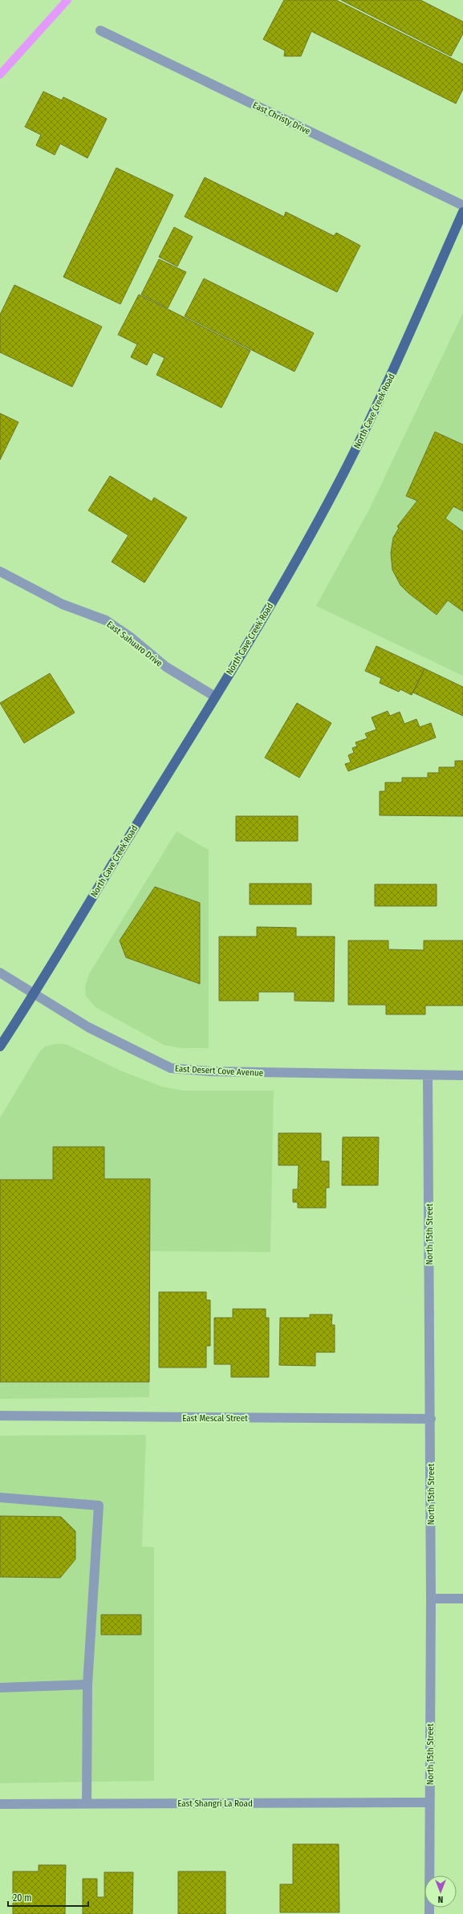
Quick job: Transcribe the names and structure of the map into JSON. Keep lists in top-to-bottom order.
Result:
{
  "streets": {
    "main road": ["North Cave Creek Road"],
    "street": [
      "East Christy Drive",
      "East Sahuaro Drive",
      "East Desert Cove Avenue",
      "North 15th Street",
      "East Mescal Street",
      "East Shangri La Road"
    ]
  },
  "crossings": [
    ["North Cave Creek Road", "East Sahuaro Drive"],
    ["North Cave Creek Road", "East Desert Cove Avenue"],
    ["East Desert Cove Avenue", "North 15th Street"],
    ["North 15th Street", "East Mescal Street"],
    ["North 15th Street", "East Shangri La Road"]
  ],
  "scale_bar": "20 m",
  "north": "bottom"
}
